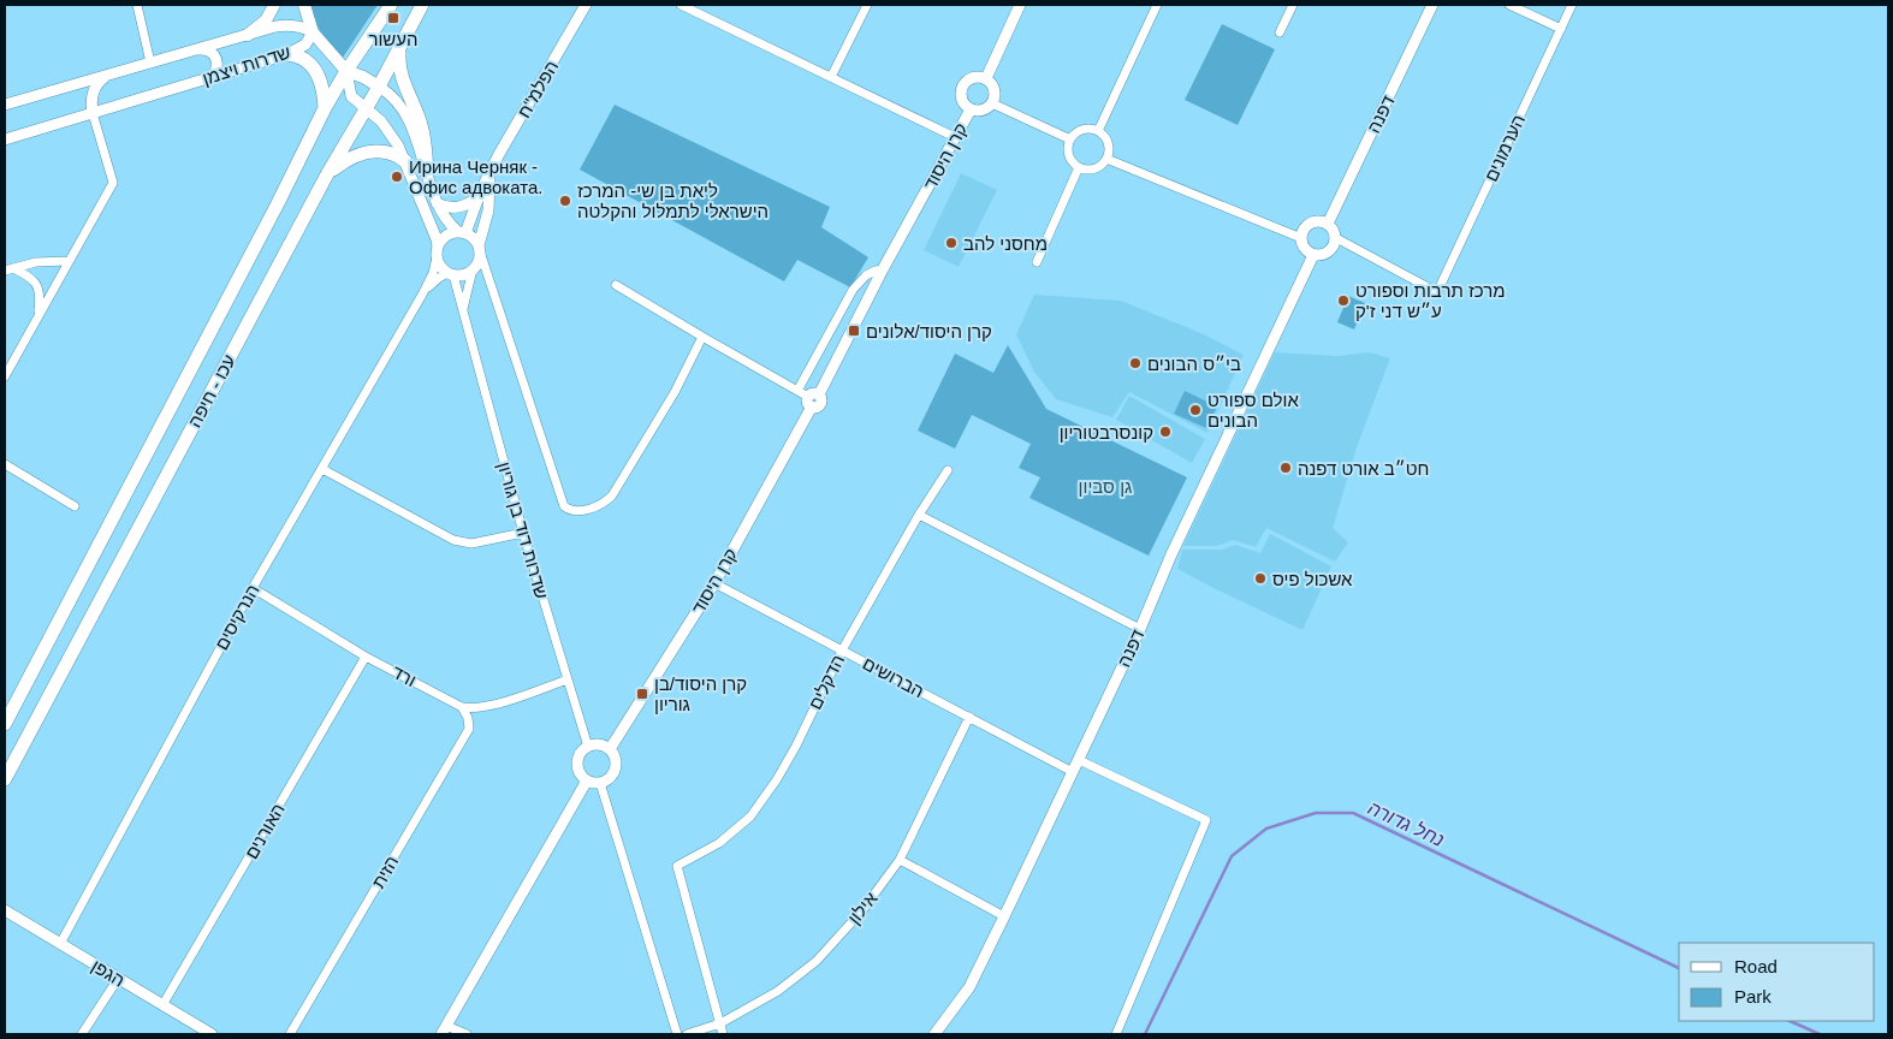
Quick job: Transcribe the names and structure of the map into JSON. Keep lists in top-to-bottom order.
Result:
{
  "streets": {
    "highway": ["עכו - חיפה"],
    "street": [
      "שדרות ויצמן",
      "הפלמ\"ח",
      "דפנה",
      "הערמונים",
      "קרן היסוד",
      "שדרות דוד בן גוריון",
      "הנרקיסים",
      "ורד",
      "הברושים",
      "הדקלים",
      "האורנים",
      "הזית",
      "אילון",
      "הגפן"
    ]
  },
  "crossings": [
    ["הפלמ\"ח", "שדרות דוד בן גוריון"],
    ["הפלמ\"ח", "הנרקיסים"],
    ["דפנה", "הערמונים"],
    ["דפנה", "הברושים"],
    ["קרן היסוד", "שדרות דוד בן גוריון"],
    ["קרן היסוד", "הברושים"],
    ["שדרות דוד בן גוריון", "הנרקיסים"],
    ["שדרות דוד בן גוריון", "ורד"],
    ["הנרקיסים", "ורד"],
    ["הנרקיסים", "הגפן"],
    ["ורד", "האורנים"],
    ["ורד", "הזית"],
    ["הברושים", "הדקלים"],
    ["הברושים", "אילון"],
    ["הדקלים", "אילון"],
    ["האורנים", "הגפן"]
  ],
  "water": ["נחל גדורה"],
  "parks": ["גן סביון"],
  "places": {
    "transit": ["העשור", "קרן היסוד/אלונים", "קרן היסוד/בן גוריון"],
    "other": [
      "Ирина Черняк - Офис адвоката.",
      "ליאת בן שי- המרכז הישראלי לתמלול והקלטה",
      "מחסני להב",
      "מרכז תרבות וספורט ע״ש דני ז'ק",
      "בי״ס הבונים",
      "אולם ספורט הבונים",
      "קונסרבטוריון",
      "חט״ב אורט דפנה",
      "אשכול פיס"
    ]
  },
  "legend": ["Road", "Park"]
}
